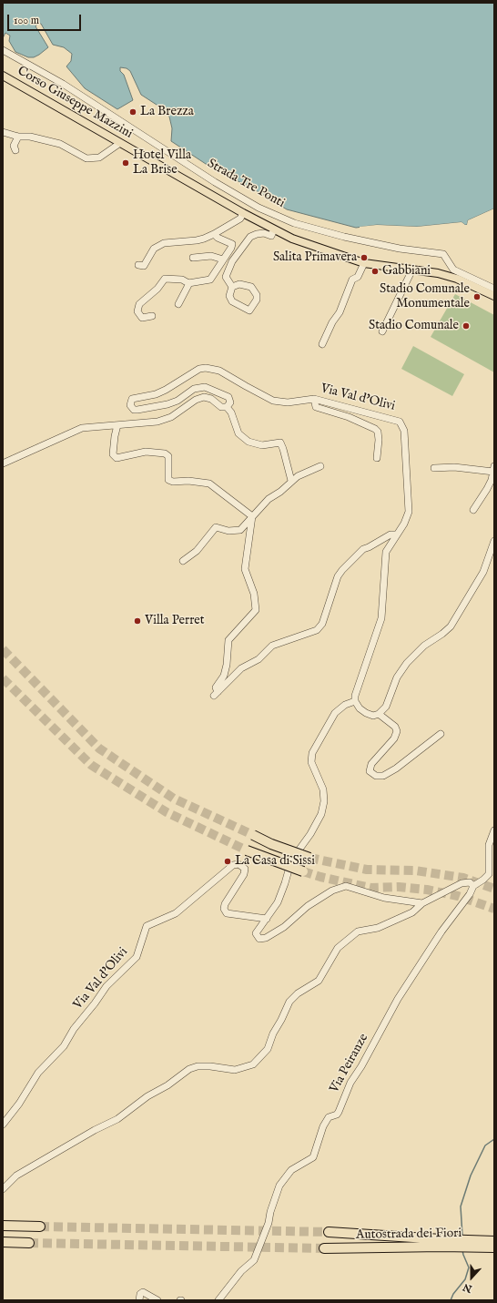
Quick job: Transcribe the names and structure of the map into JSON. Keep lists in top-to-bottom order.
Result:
{
  "streets": {
    "highway": ["Autostrada dei Fiori"],
    "main road": ["Corso Giuseppe Mazzini"],
    "street": ["Strada Tre Ponti", "Via Val d'Olivi", "Via Peiranze"]
  },
  "places": [
    "La Brezza",
    "Hotel Villa La Brise",
    "Salita Primavera",
    "Gabbiani",
    "Stadio Comunale Monumentale",
    "Stadio Comunale",
    "Villa Perret",
    "La Casa di Sissi"
  ],
  "scale_bar": "100 m",
  "north": "bottom"
}
